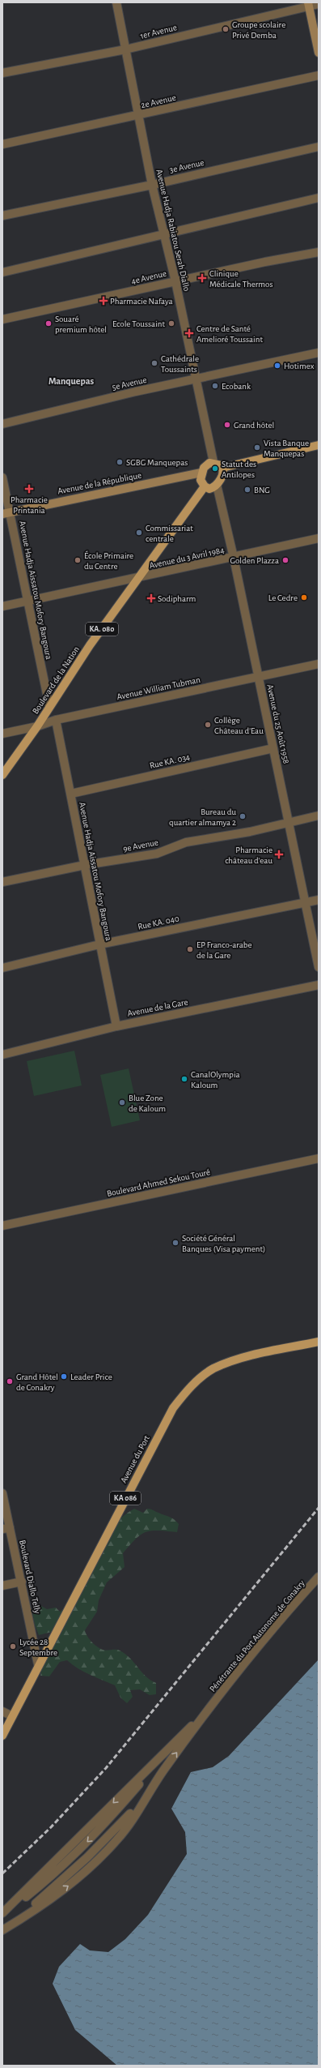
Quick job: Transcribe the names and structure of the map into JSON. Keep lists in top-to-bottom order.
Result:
{
  "streets": {
    "main road": [
      "Avenue de la République",
      "KA. 080",
      "Boulevard de la Nation",
      "Avenue du Port",
      "KA 086"
    ],
    "street": [
      "1er Avenue",
      "2e Avenue",
      "3e Avenue",
      "Avenue Hadja Rabiatou Serah Diallo",
      "4e Avenue",
      "5e Avenue",
      "Avenue du 3 Avril 1984",
      "Avenue Hadja Aissatou Mofory Bangoura",
      "Avenue William Tubman",
      "Avenue du 25 Août 1958",
      "Rue KA. 034",
      "9e Avenue",
      "Rue KA. 040",
      "Avenue de la Gare",
      "Boulevard Ahmed Sekou Touré",
      "Boulevard Diallo Telly",
      "Pénétrante du Port Autonome de Conakry"
    ]
  },
  "crossings": [
    ["1er Avenue", "Avenue Hadja Rabiatou Serah Diallo"],
    ["2e Avenue", "Avenue Hadja Rabiatou Serah Diallo"],
    ["3e Avenue", "Avenue Hadja Rabiatou Serah Diallo"],
    ["Avenue Hadja Rabiatou Serah Diallo", "4e Avenue"],
    ["Avenue Hadja Rabiatou Serah Diallo", "5e Avenue"],
    ["Avenue Hadja Rabiatou Serah Diallo", "Avenue de la République"],
    ["Avenue Hadja Rabiatou Serah Diallo", "Boulevard de la Nation"],
    ["Avenue Hadja Rabiatou Serah Diallo", "Avenue du 25 Août 1958"],
    ["Avenue de la République", "Avenue Hadja Aissatou Mofory Bangoura"],
    ["Avenue de la République", "Boulevard de la Nation"],
    ["Avenue de la République", "Avenue du 25 Août 1958"],
    ["Avenue du 3 Avril 1984", "Avenue Hadja Aissatou Mofory Bangoura"],
    ["Avenue du 3 Avril 1984", "Boulevard de la Nation"],
    ["Avenue du 3 Avril 1984", "Avenue du 25 Août 1958"],
    ["Avenue Hadja Aissatou Mofory Bangoura", "Boulevard de la Nation"],
    ["Avenue Hadja Aissatou Mofory Bangoura", "Avenue William Tubman"],
    ["Avenue Hadja Aissatou Mofory Bangoura", "Rue KA. 034"],
    ["Avenue Hadja Aissatou Mofory Bangoura", "9e Avenue"],
    ["Avenue Hadja Aissatou Mofory Bangoura", "Rue KA. 040"],
    ["Avenue Hadja Aissatou Mofory Bangoura", "Avenue de la Gare"],
    ["Boulevard de la Nation", "Avenue William Tubman"],
    ["Boulevard de la Nation", "Avenue du 25 Août 1958"],
    ["Avenue William Tubman", "Avenue du 25 Août 1958"],
    ["Avenue du 25 Août 1958", "Rue KA. 034"],
    ["Avenue du 25 Août 1958", "9e Avenue"],
    ["Avenue du 25 Août 1958", "Rue KA. 040"],
    ["Avenue du Port", "Boulevard Diallo Telly"]
  ],
  "districts": ["Manquepas"],
  "places": {
    "other": [
      "Groupe scolaire Privé Demba",
      "Souaré premium hôtel",
      "Ecole Toussaint",
      "Cathédrale Toussaints",
      "Hotimex",
      "Ecobank",
      "Grand hôtel",
      "Vista Banque Manquepas",
      "SGBG Manquepas",
      "Statut des Antilopes",
      "BNG",
      "Commissariat centrale",
      "École Primaire du Centre",
      "Golden Plazza",
      "Le Cedre",
      "Collège Château d'Eau",
      "Bureau du quartier almamya 2",
      "EP Franco-arabe de la Gare",
      "CanalOlympia Kaloum",
      "Blue Zone de Kaloum",
      "Société Général Banques (Visa payment)",
      "Leader Price",
      "Grand Hôtel de Conakry",
      "Lycée 28 Septembre"
    ],
    "health": [
      "Clinique Médicale Thermos",
      "Pharmacie Nafaya",
      "Centre de Santé Amelioré Toussaint",
      "Pharmacie Printania",
      "Sodipharm",
      "Pharmacie château d'eau"
    ]
  }
}
